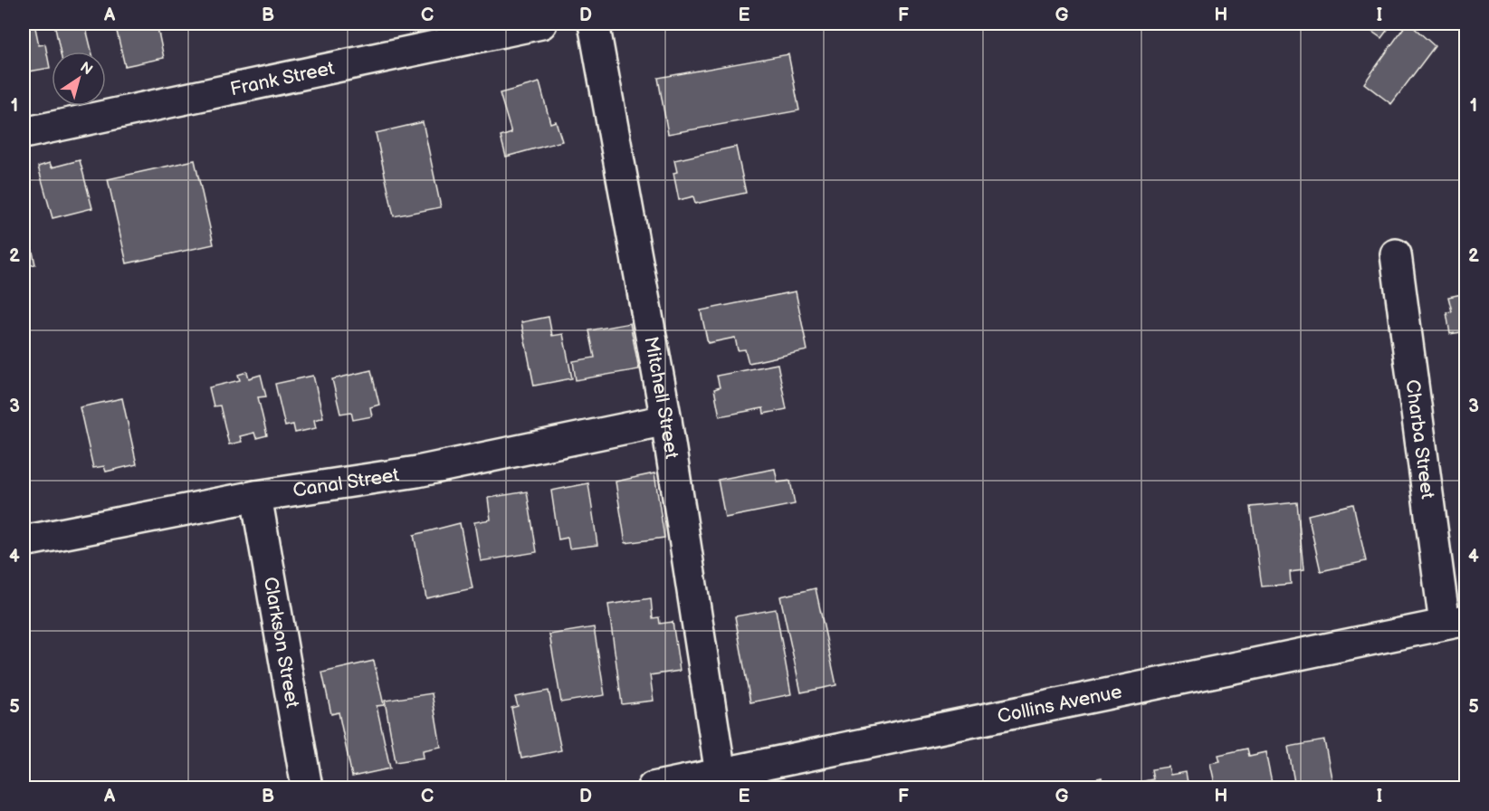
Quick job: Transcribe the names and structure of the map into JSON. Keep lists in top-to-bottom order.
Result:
{
  "streets": {
    "street": [
      "Frank Street",
      "Mitchell Street",
      "Charba Street",
      "Canal Street",
      "Clarkson Street",
      "Collins Avenue"
    ]
  },
  "crossings": [
    ["Mitchell Street", "Canal Street"],
    ["Mitchell Street", "Collins Avenue"],
    ["Charba Street", "Collins Avenue"],
    ["Canal Street", "Clarkson Street"]
  ],
  "north": "top right",
  "grid": {
    "columns": [
      "A",
      "B",
      "C",
      "D",
      "E",
      "F",
      "G",
      "H",
      "I"
    ],
    "rows": [
      "1",
      "2",
      "3",
      "4",
      "5"
    ]
  }
}
